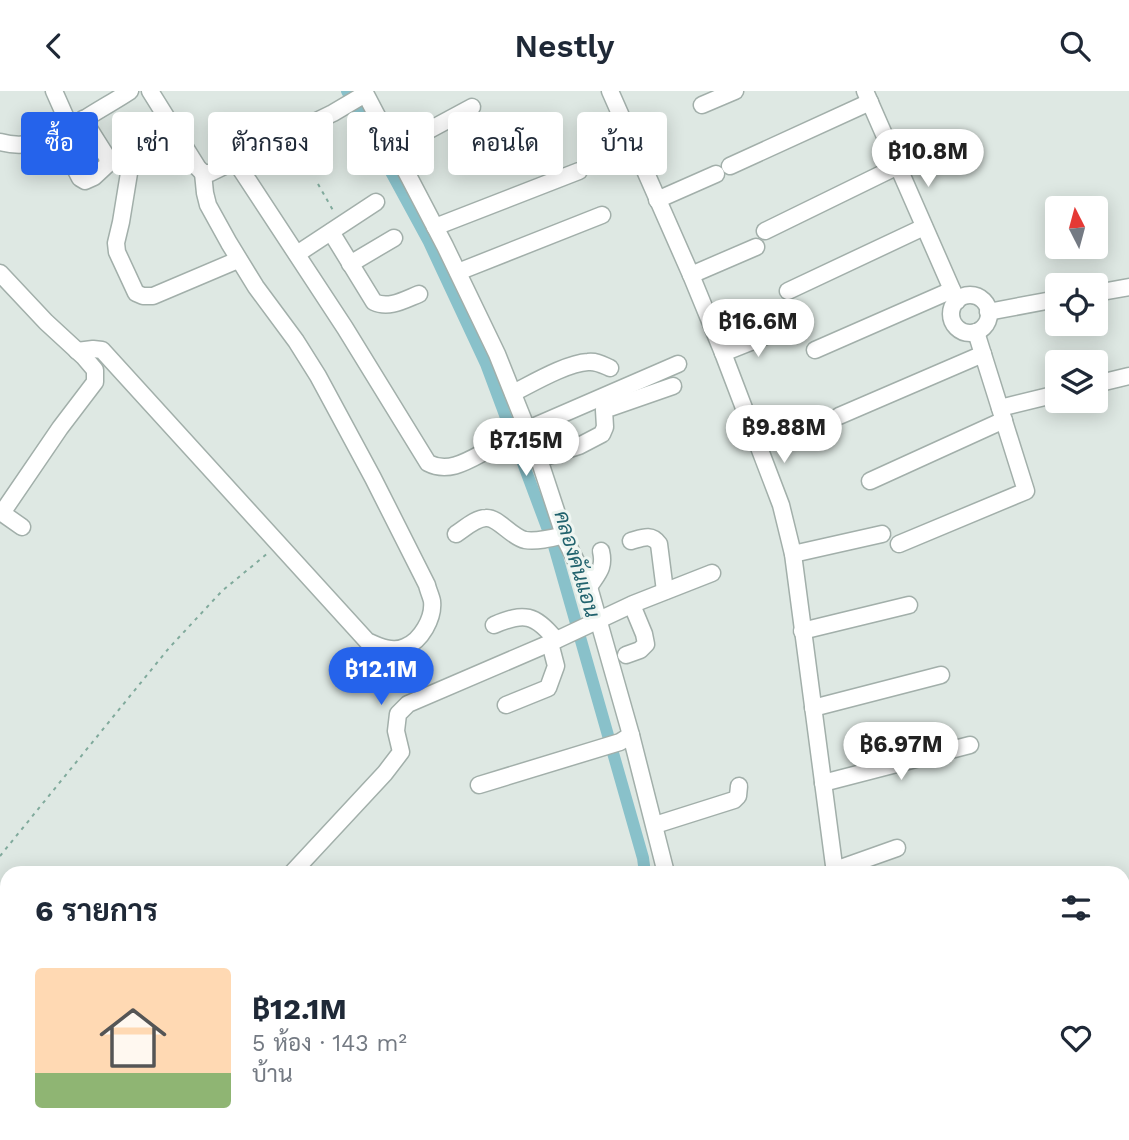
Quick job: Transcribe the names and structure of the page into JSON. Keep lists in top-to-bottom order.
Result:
{
  "water": ["คลองคันแอน"],
  "north": "top",
  "page": {
    "header": "Nestly",
    "chip": [
      "ซื้อ",
      "เช่า",
      "ตัวกรอง",
      "ใหม่",
      "คอนโด",
      "บ้าน"
    ],
    "price": [
      "฿10.8M",
      "฿16.6M",
      "฿9.88M",
      "฿7.15M",
      "฿12.1M",
      "฿6.97M"
    ],
    "heading": "6 รายการ",
    "list": [
      {
        "name": "฿12.1M",
        "note": "5 ห้อง · 143 m² · บ้าน"
      }
    ]
  }
}
